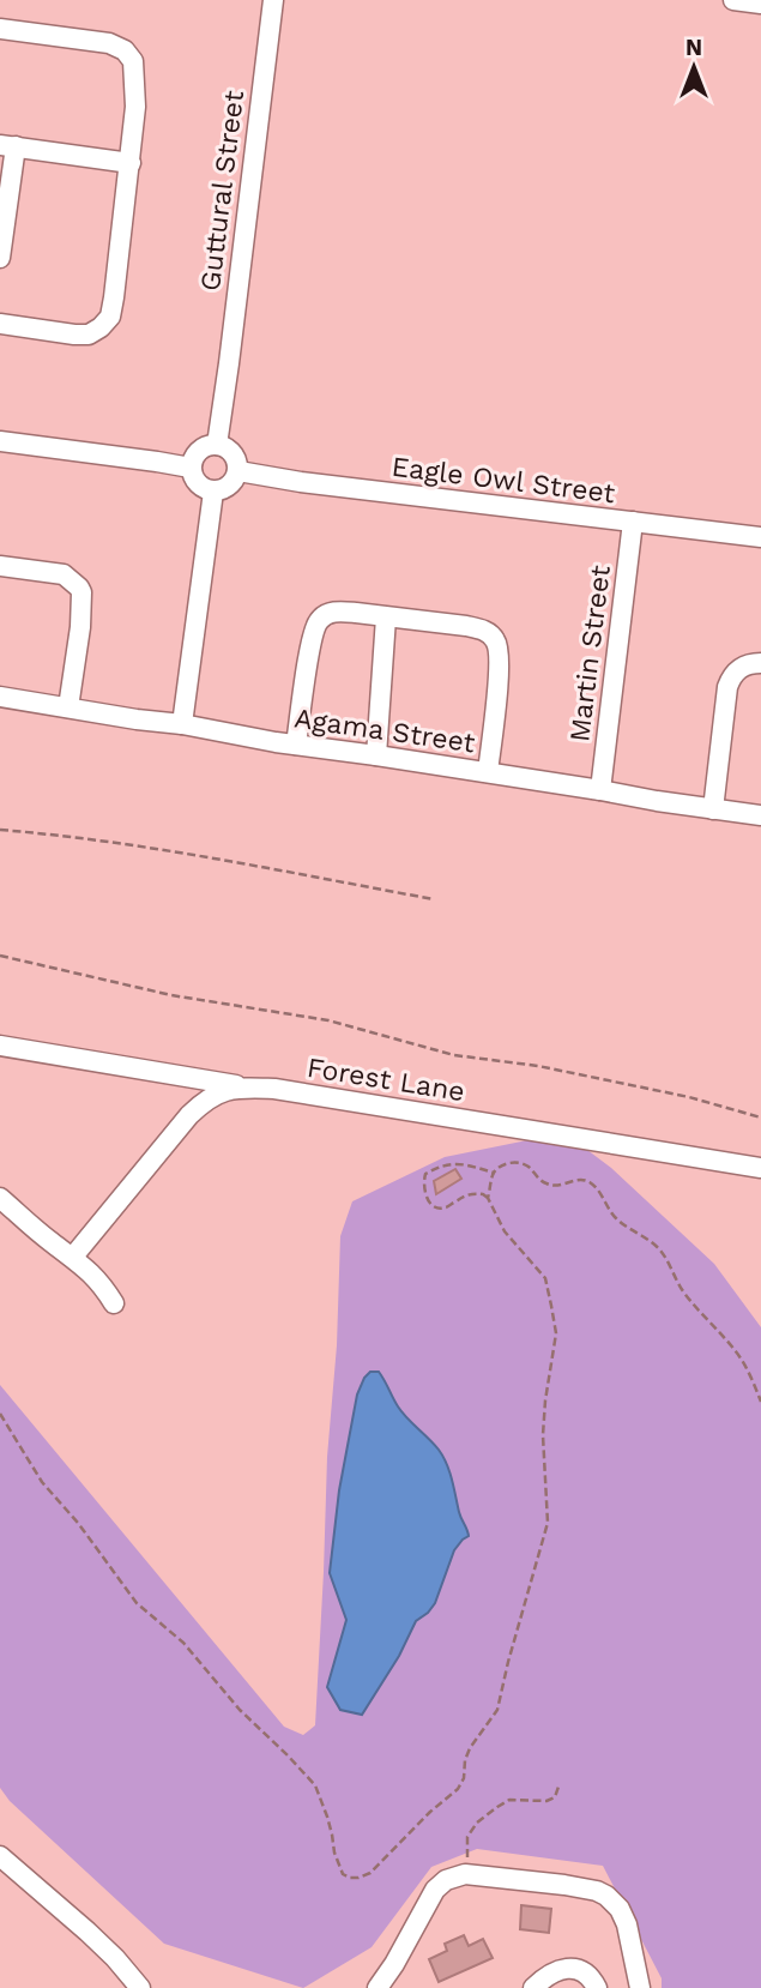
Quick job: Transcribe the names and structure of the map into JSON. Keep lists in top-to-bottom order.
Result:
{
  "streets": {
    "street": [
      "Guttural Street",
      "Eagle Owl Street",
      "Martin Street",
      "Agama Street",
      "Forest Lane"
    ]
  },
  "crossings": [
    ["Guttural Street", "Eagle Owl Street"],
    ["Eagle Owl Street", "Martin Street"],
    ["Martin Street", "Agama Street"]
  ],
  "north": "top"
}
